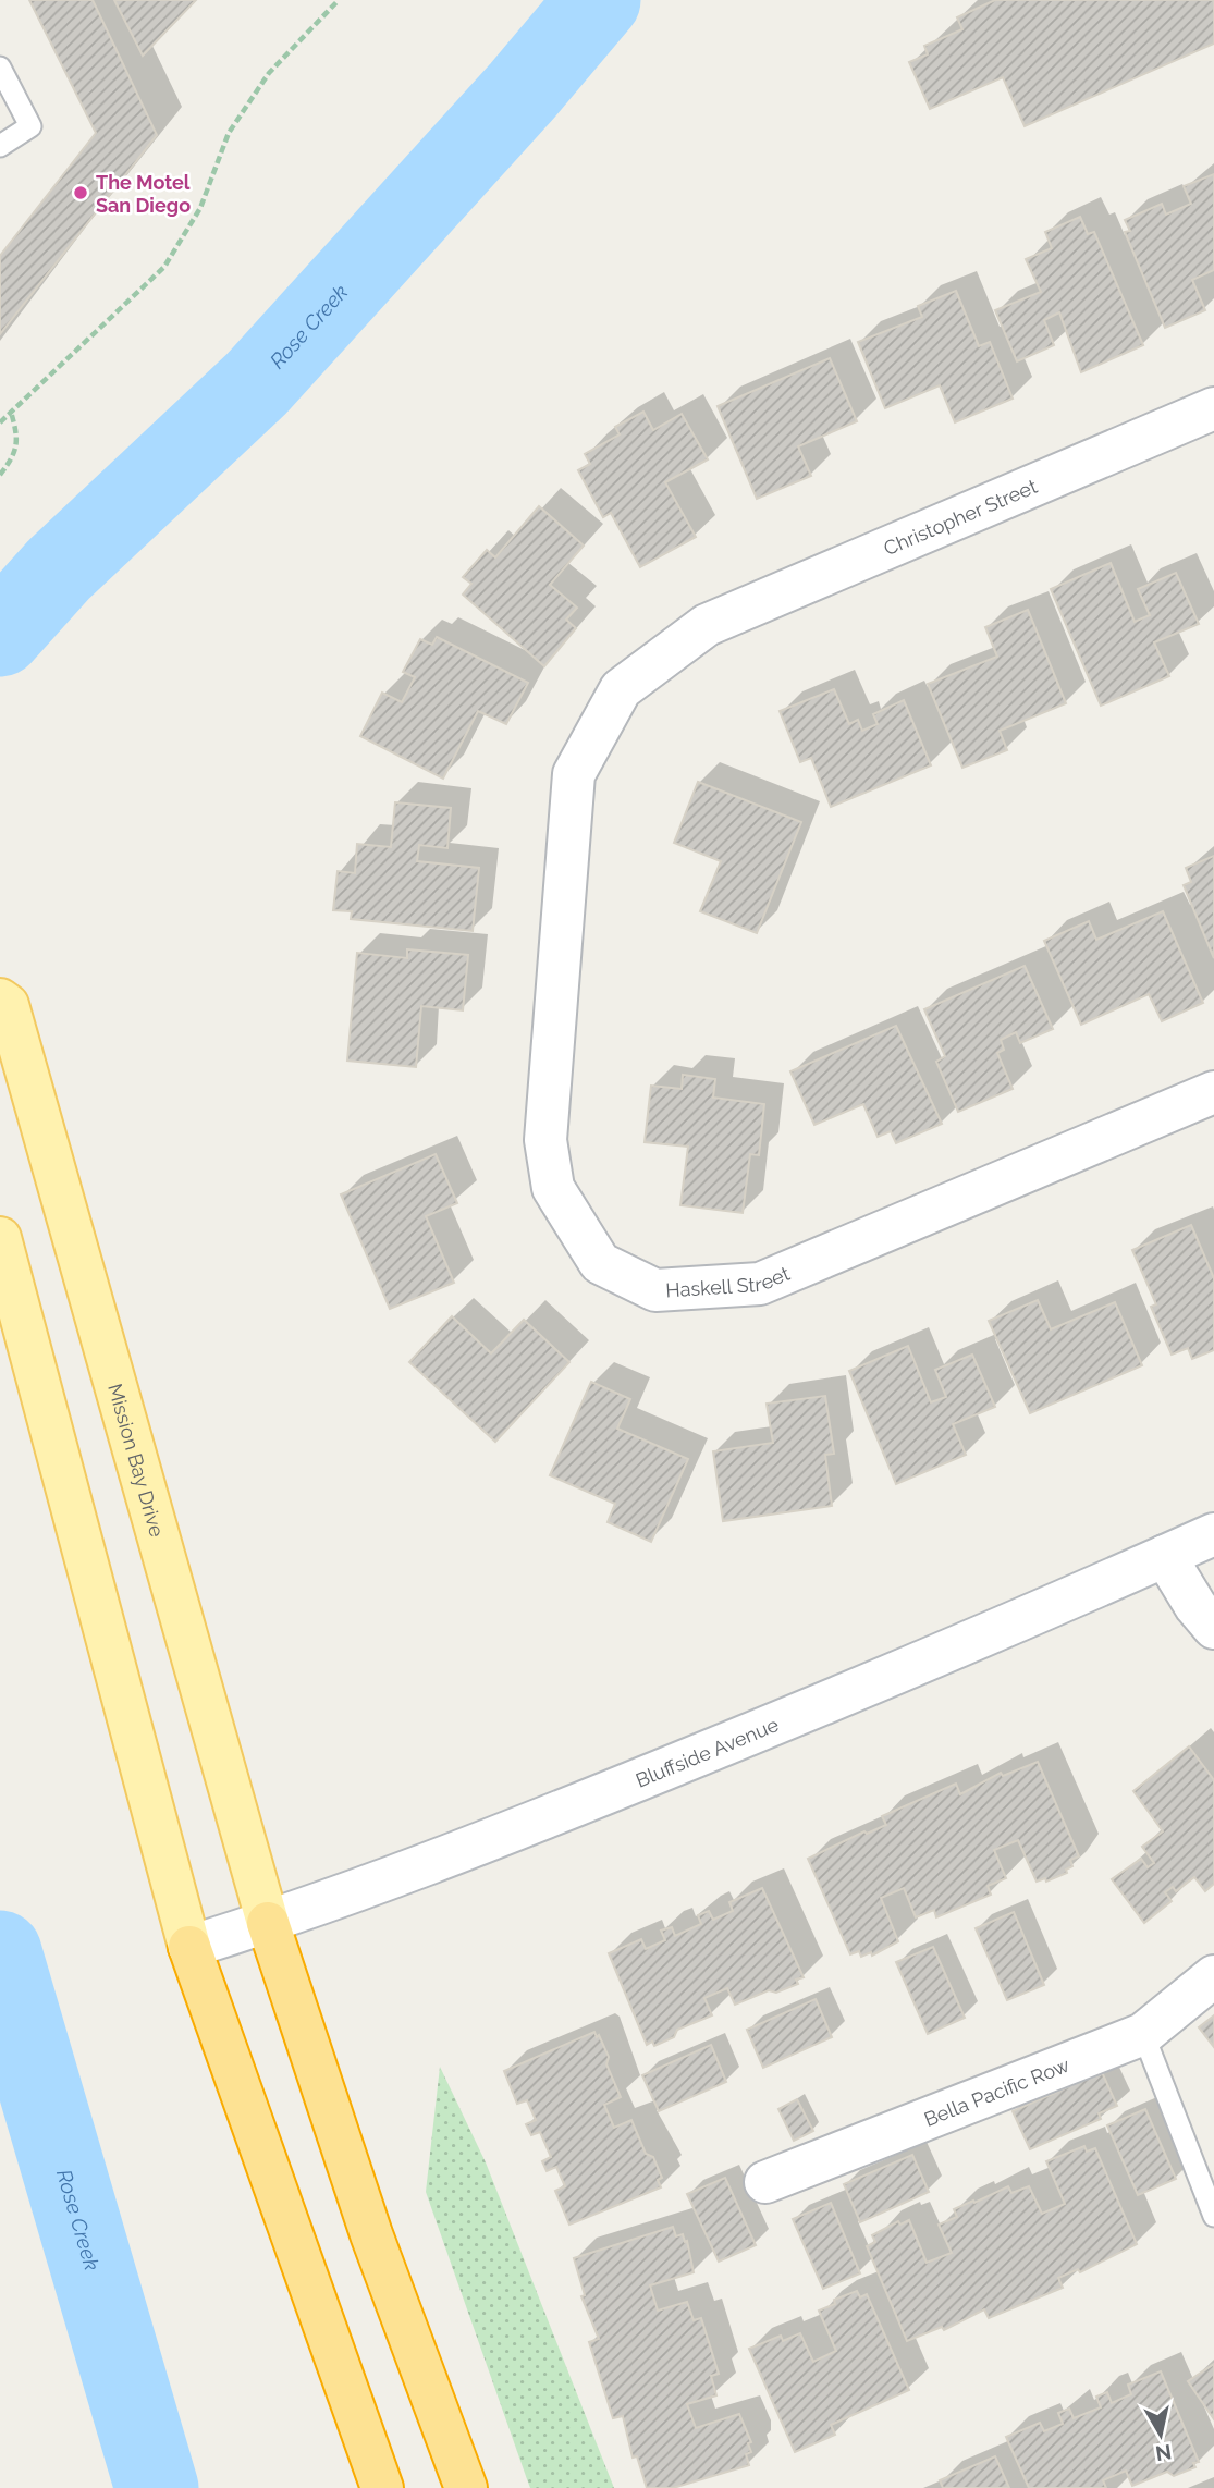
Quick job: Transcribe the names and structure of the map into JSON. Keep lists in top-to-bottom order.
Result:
{
  "streets": {
    "main road": ["Mission Bay Drive"],
    "street": [
      "Christopher Street",
      "Haskell Street",
      "Bluffside Avenue",
      "Bella Pacific Row"
    ]
  },
  "crossings": [
    ["Christopher Street", "Haskell Street"],
    ["Mission Bay Drive", "Bluffside Avenue"]
  ],
  "water": ["Rose Creek"],
  "places": ["The Motel San Diego"],
  "north": "bottom"
}
